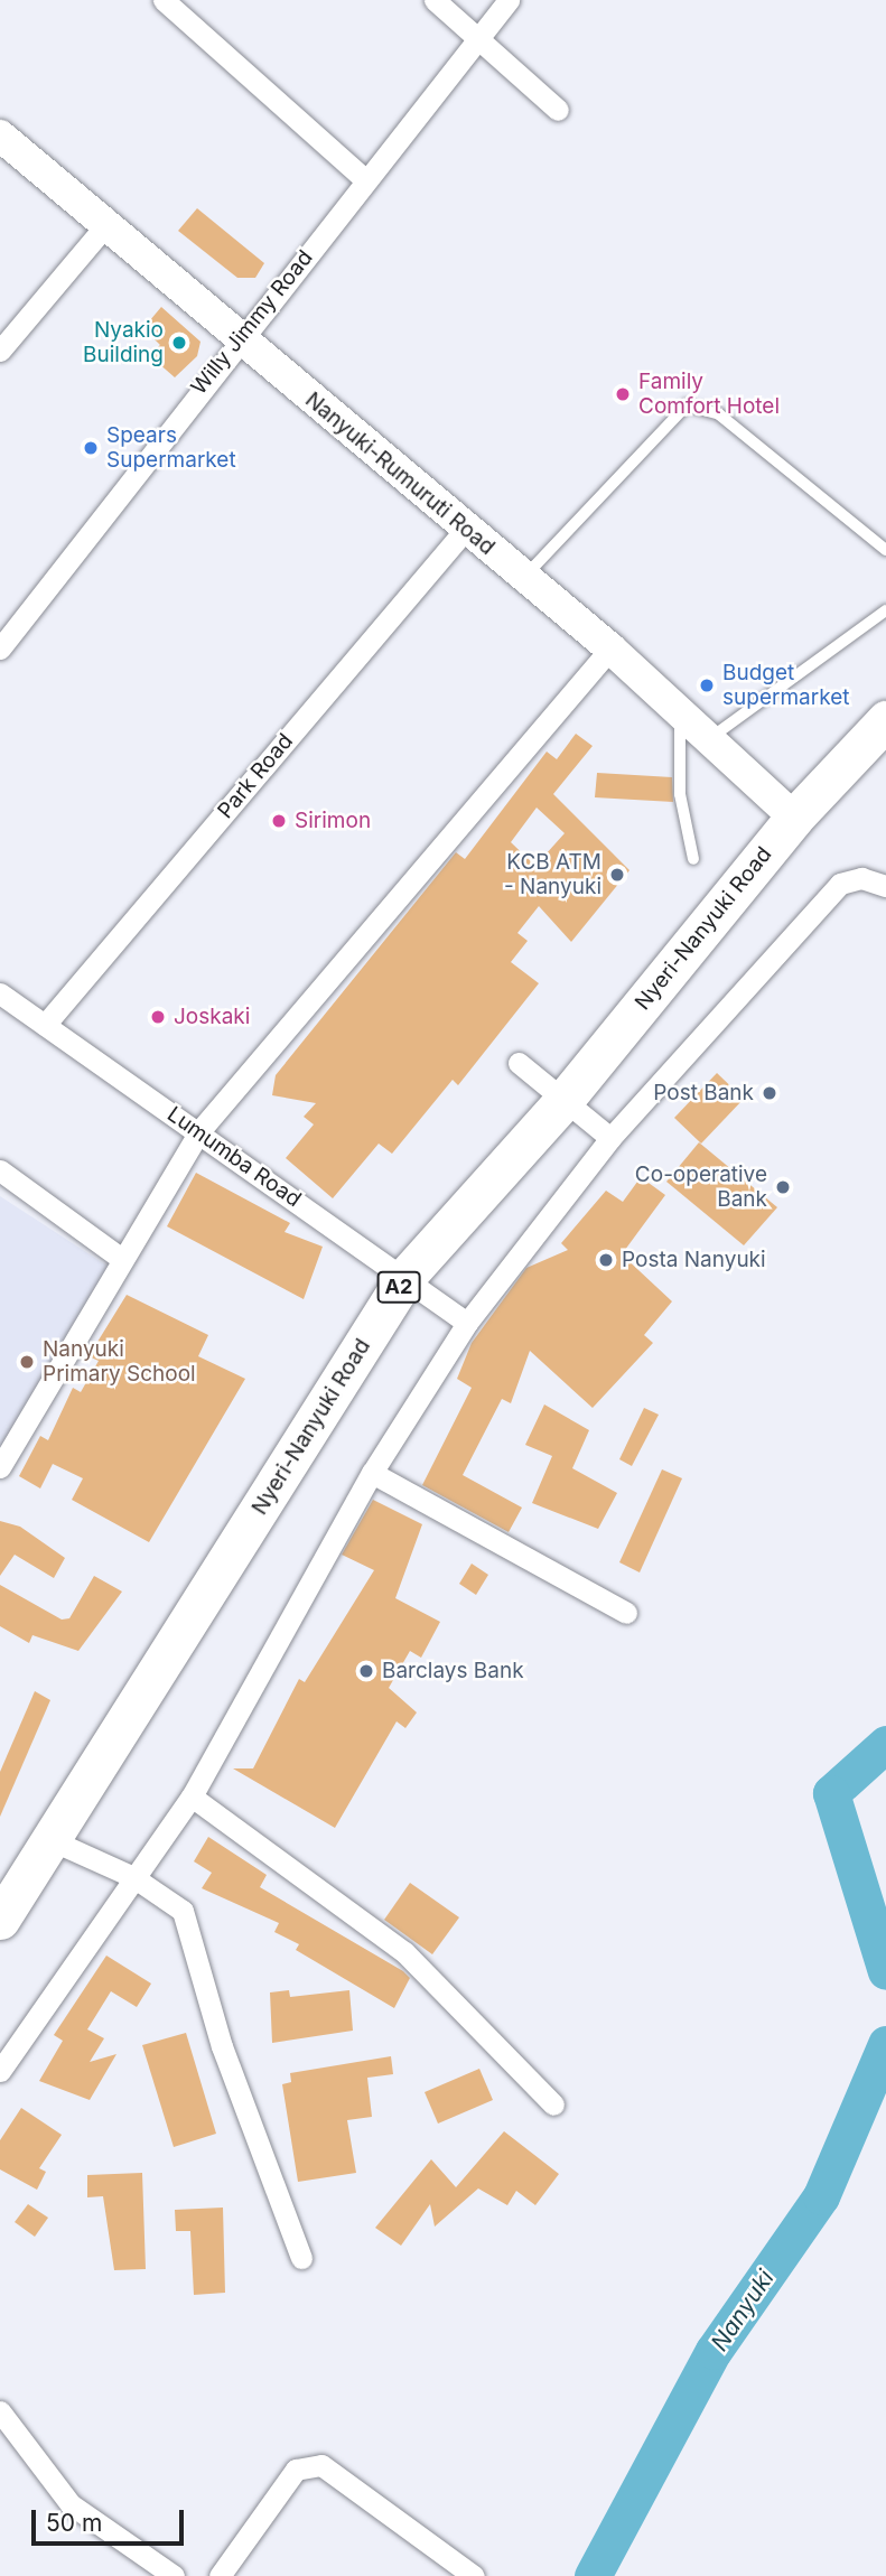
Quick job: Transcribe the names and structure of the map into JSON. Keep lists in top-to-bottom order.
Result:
{
  "streets": {
    "highway": ["Nyeri-Nanyuki Road", "A2"],
    "main road": ["Nanyuki-Rumuruti Road"],
    "street": ["Willy Jimmy Road", "Park Road", "Lumumba Road"]
  },
  "crossings": [
    ["Willy Jimmy Road", "Nanyuki-Rumuruti Road"],
    ["Nanyuki-Rumuruti Road", "Park Road"],
    ["Nanyuki-Rumuruti Road", "Nyeri-Nanyuki Road"],
    ["Park Road", "Lumumba Road"],
    ["Nyeri-Nanyuki Road", "Lumumba Road"]
  ],
  "water": ["Nanyuki"],
  "places": [
    "Nyakio Building",
    "Family Comfort Hotel",
    "Spears Supermarket",
    "Budget supermarket",
    "Sirimon",
    "KCB ATM - Nanyuki",
    "Joskaki",
    "Post Bank",
    "Co-operative Bank",
    "Posta Nanyuki",
    "Nanyuki Primary School",
    "Barclays Bank"
  ],
  "scale_bar": "50 m"
}
